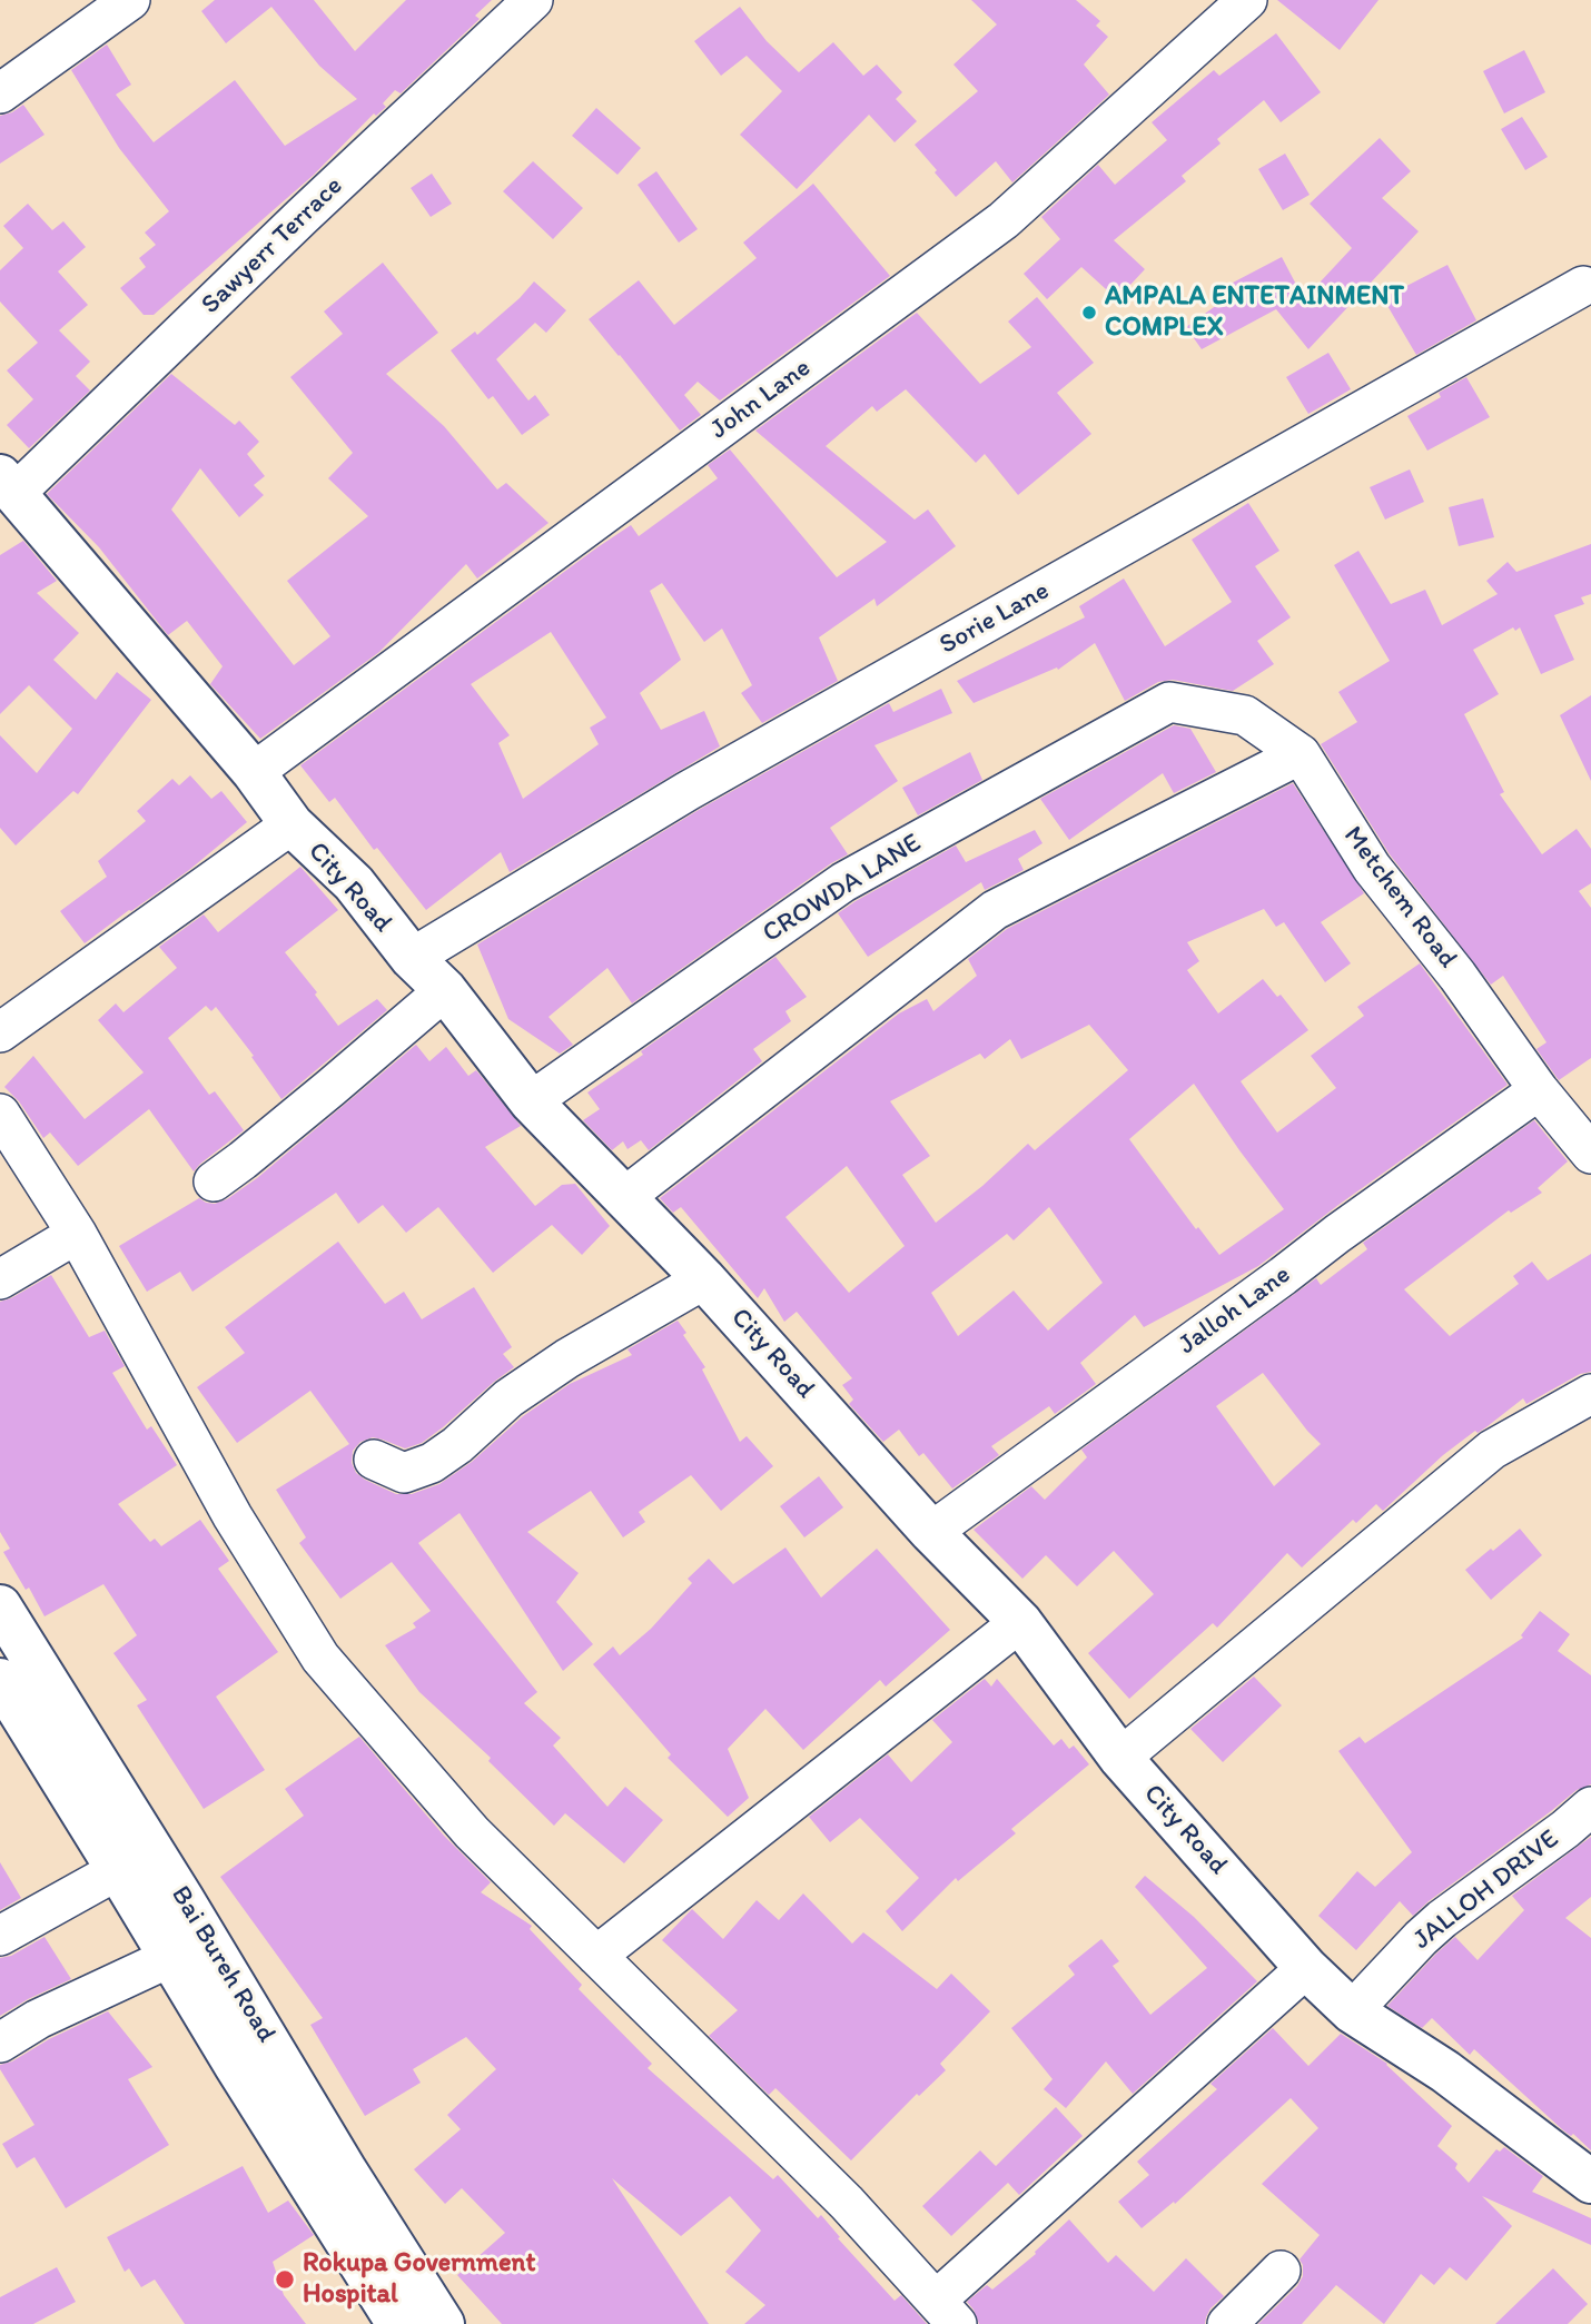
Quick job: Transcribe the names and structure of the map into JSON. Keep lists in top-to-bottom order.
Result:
{
  "streets": {
    "main road": ["City Road", "Bai Bureh Road"],
    "street": [
      "Sawyerr Terrace",
      "John Lane",
      "Sorie Lane",
      "CROWDA LANE",
      "Metchem Road",
      "Jalloh Lane",
      "JALLOH DRIVE"
    ]
  },
  "crossings": [
    ["Sawyerr Terrace", "City Road"],
    ["John Lane", "City Road"],
    ["Sorie Lane", "City Road"],
    ["City Road", "CROWDA LANE"],
    ["City Road", "Jalloh Lane"],
    ["City Road", "JALLOH DRIVE"],
    ["CROWDA LANE", "Metchem Road"],
    ["Metchem Road", "Jalloh Lane"]
  ],
  "places": ["AMPALA ENTETAINMENT COMPLEX", "Rokupa Government Hospital"]
}
